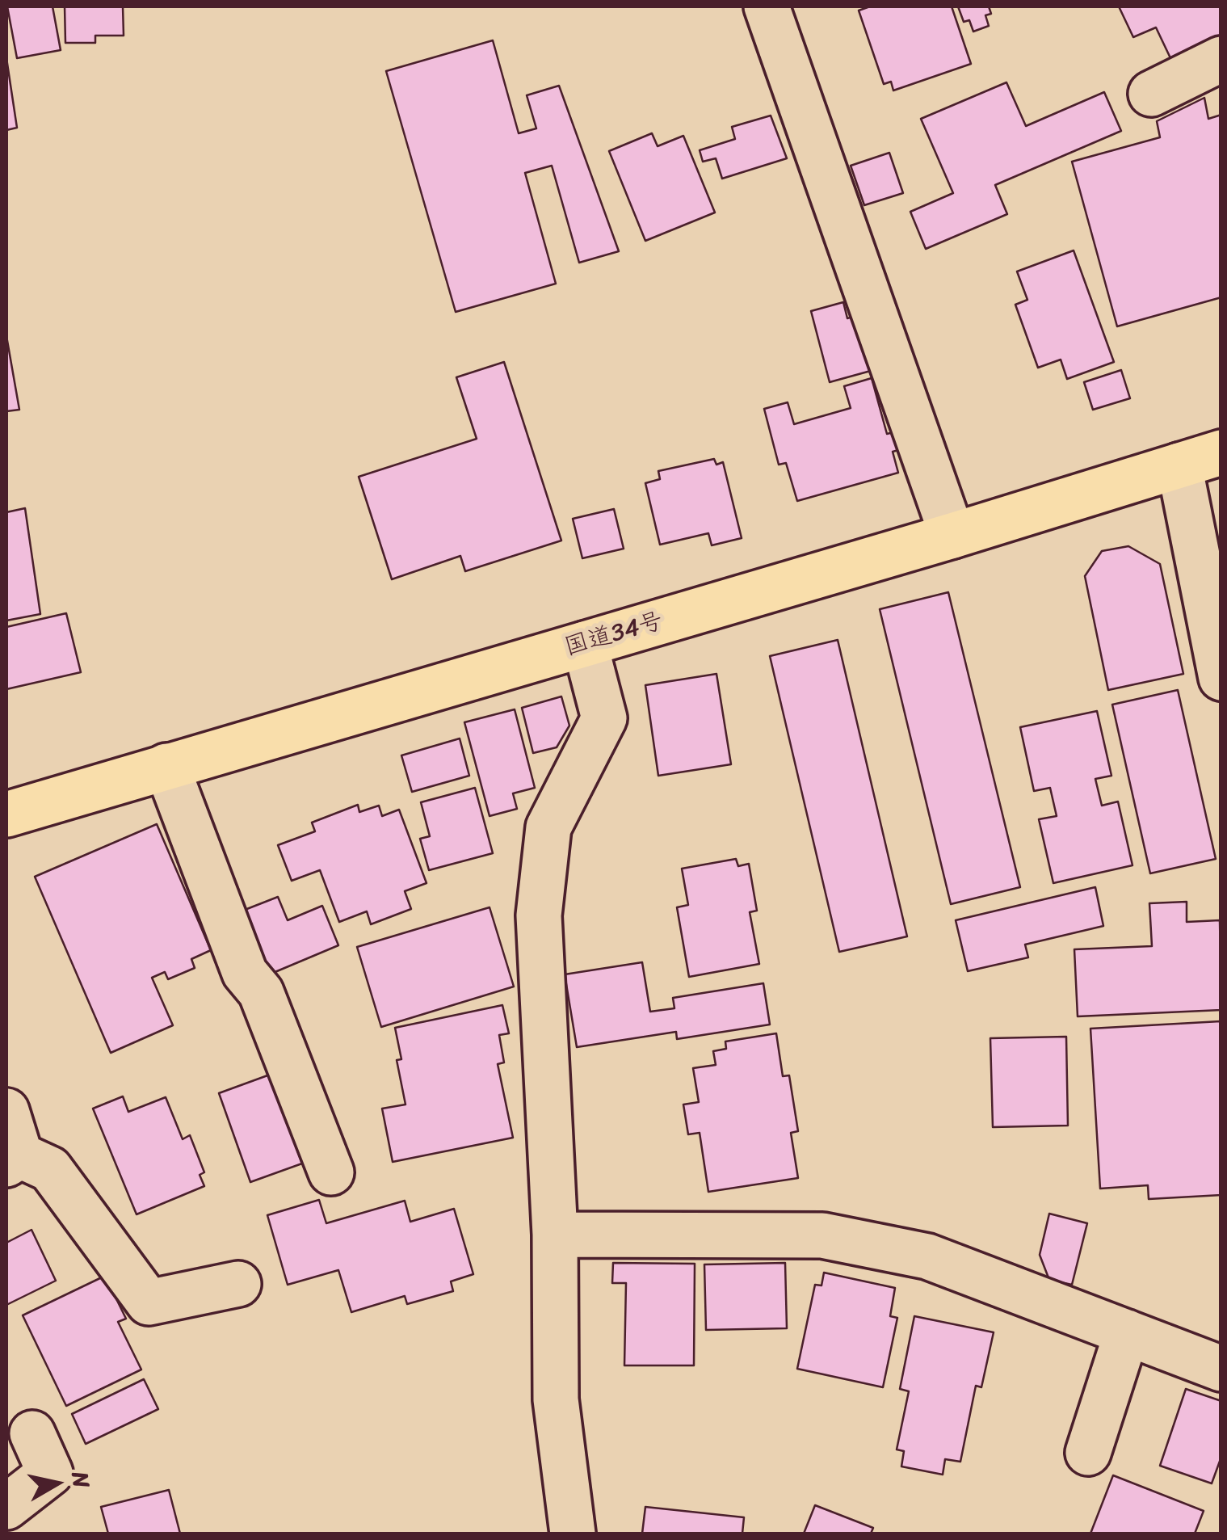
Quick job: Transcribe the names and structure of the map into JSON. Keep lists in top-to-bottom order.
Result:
{
  "streets": {
    "highway": ["国道34号"]
  },
  "north": "right"
}
